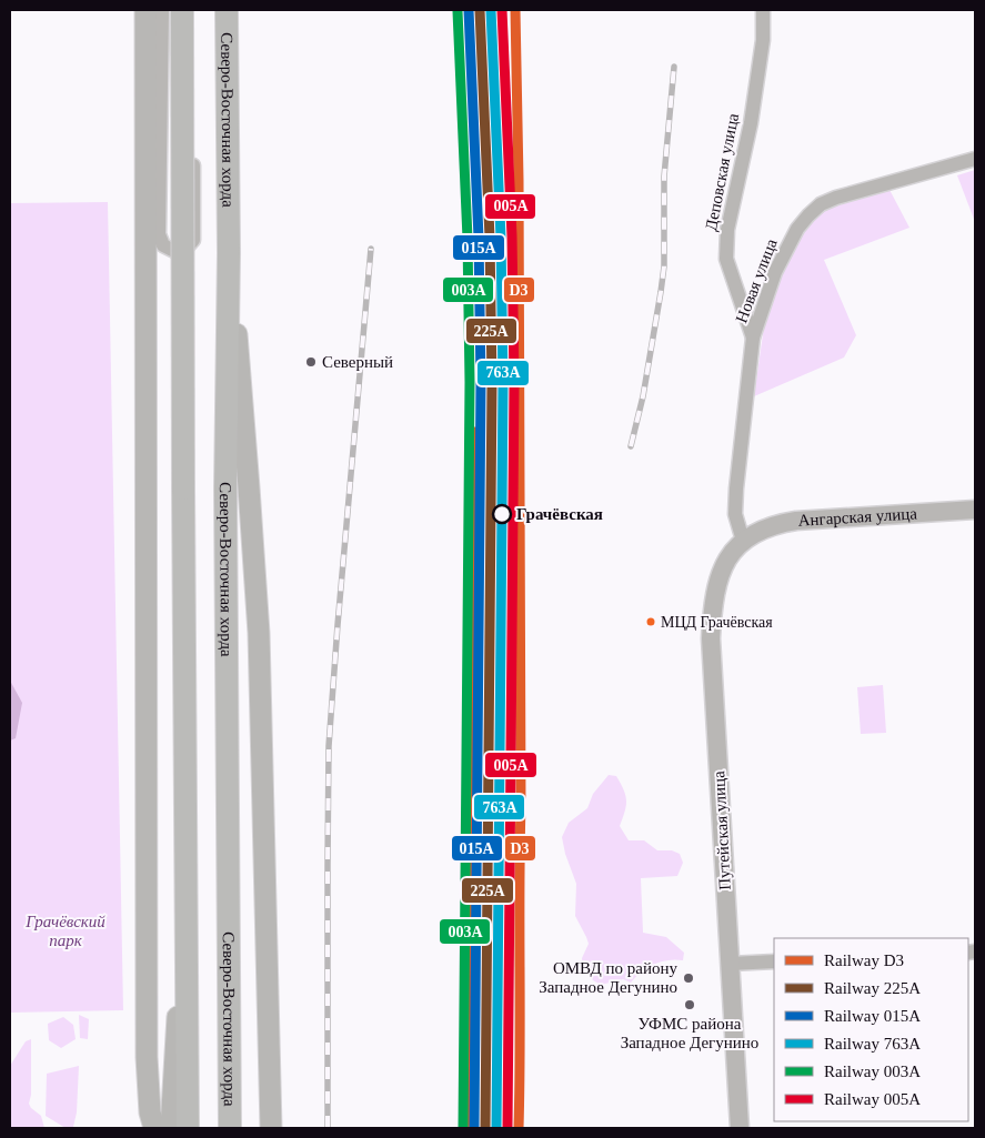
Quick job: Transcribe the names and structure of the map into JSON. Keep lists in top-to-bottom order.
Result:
{
  "streets": {
    "main road": ["Северо-Восточная хорда"],
    "street": [
      "Деповская улица",
      "Новая улица",
      "Ангарская улица",
      "Путейская улица"
    ]
  },
  "crossings": [
    ["Деповская улица", "Новая улица"],
    ["Новая улица", "Ангарская улица"],
    ["Новая улица", "Путейская улица"],
    ["Ангарская улица", "Путейская улица"]
  ],
  "parks": ["Грачёвский парк"],
  "places": [
    "Северный",
    "Грачёвская",
    "МЦД Грачёвская",
    "ОМВД по району Западное Дегунино",
    "УФМС района Западное Дегунино"
  ],
  "lines": [
    "rail line D3",
    "rail line 225А",
    "rail line 015А",
    "rail line 763А",
    "rail line 005А",
    "rail line 003А"
  ],
  "legend": [
    "Railway D3",
    "Railway 225А",
    "Railway 015А",
    "Railway 763А",
    "Railway 003А",
    "Railway 005А"
  ]
}
